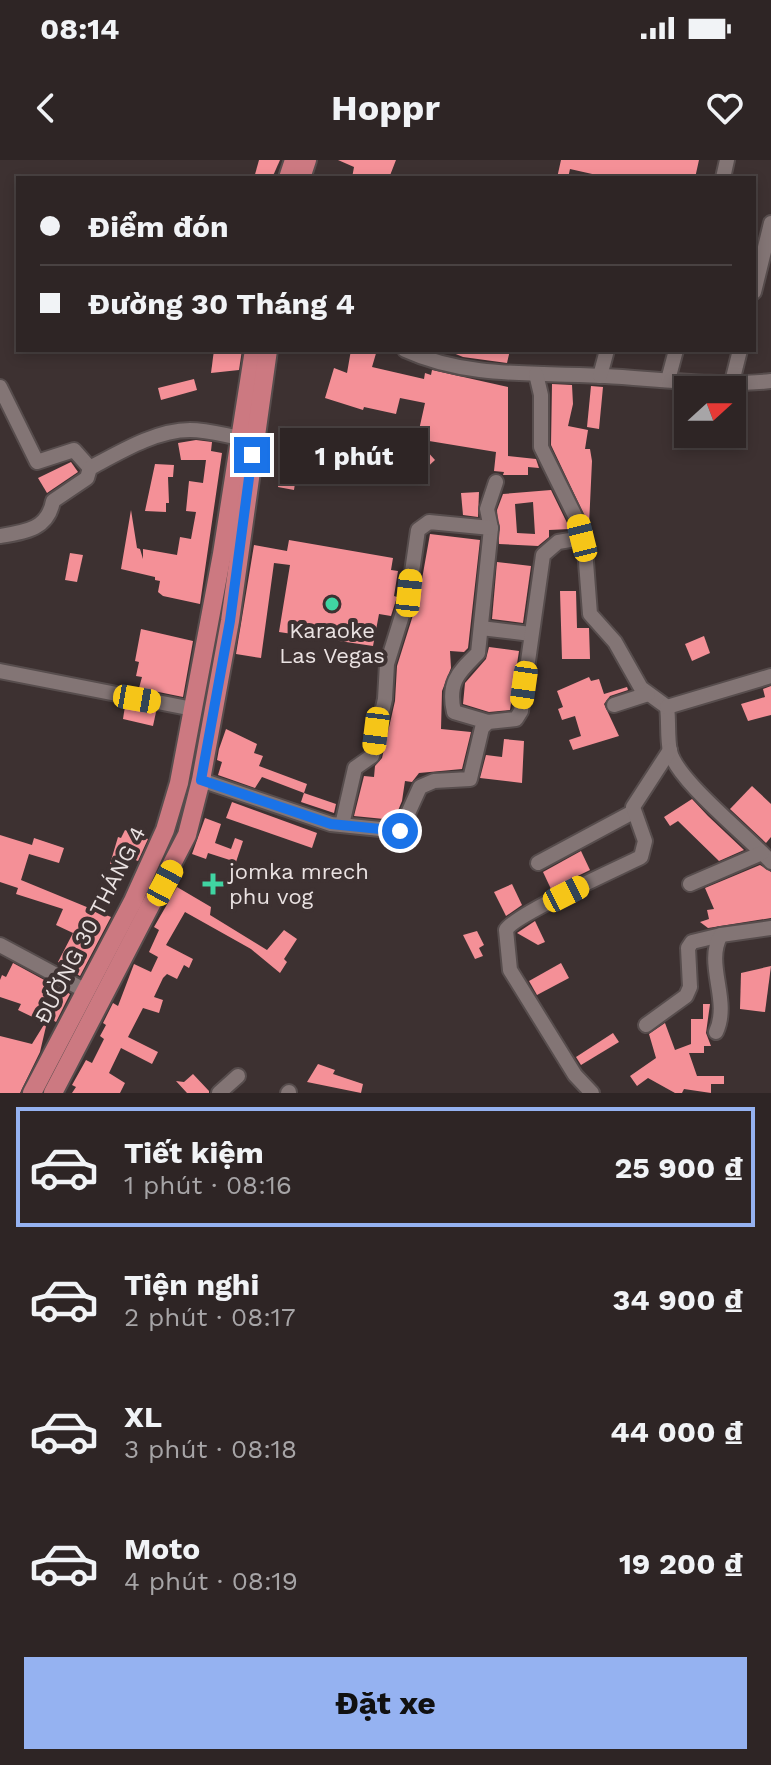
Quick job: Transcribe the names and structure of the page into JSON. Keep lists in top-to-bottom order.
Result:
{
  "streets": {
    "main road": ["ĐƯỜNG 30 THÁNG 4"]
  },
  "places": {
    "other": ["Karaoke Las Vegas"],
    "health": ["jomka mrech phu vog"]
  },
  "north": "right",
  "page": {
    "status": "08:14",
    "header": "Hoppr",
    "banner": ["Điểm đón", "Đường 30 Tháng 4"],
    "bubble": "1 phút",
    "list": [
      {
        "name": "Tiết kiệm",
        "note": "1 phút · 08:16",
        "value": "25 900 ₫"
      },
      {
        "name": "Tiện nghi",
        "note": "2 phút · 08:17",
        "value": "34 900 ₫"
      },
      {
        "name": "XL",
        "note": "3 phút · 08:18",
        "value": "44 000 ₫"
      },
      {
        "name": "Moto",
        "note": "4 phút · 08:19",
        "value": "19 200 ₫"
      }
    ],
    "buttons": "Đặt xe"
  }
}
